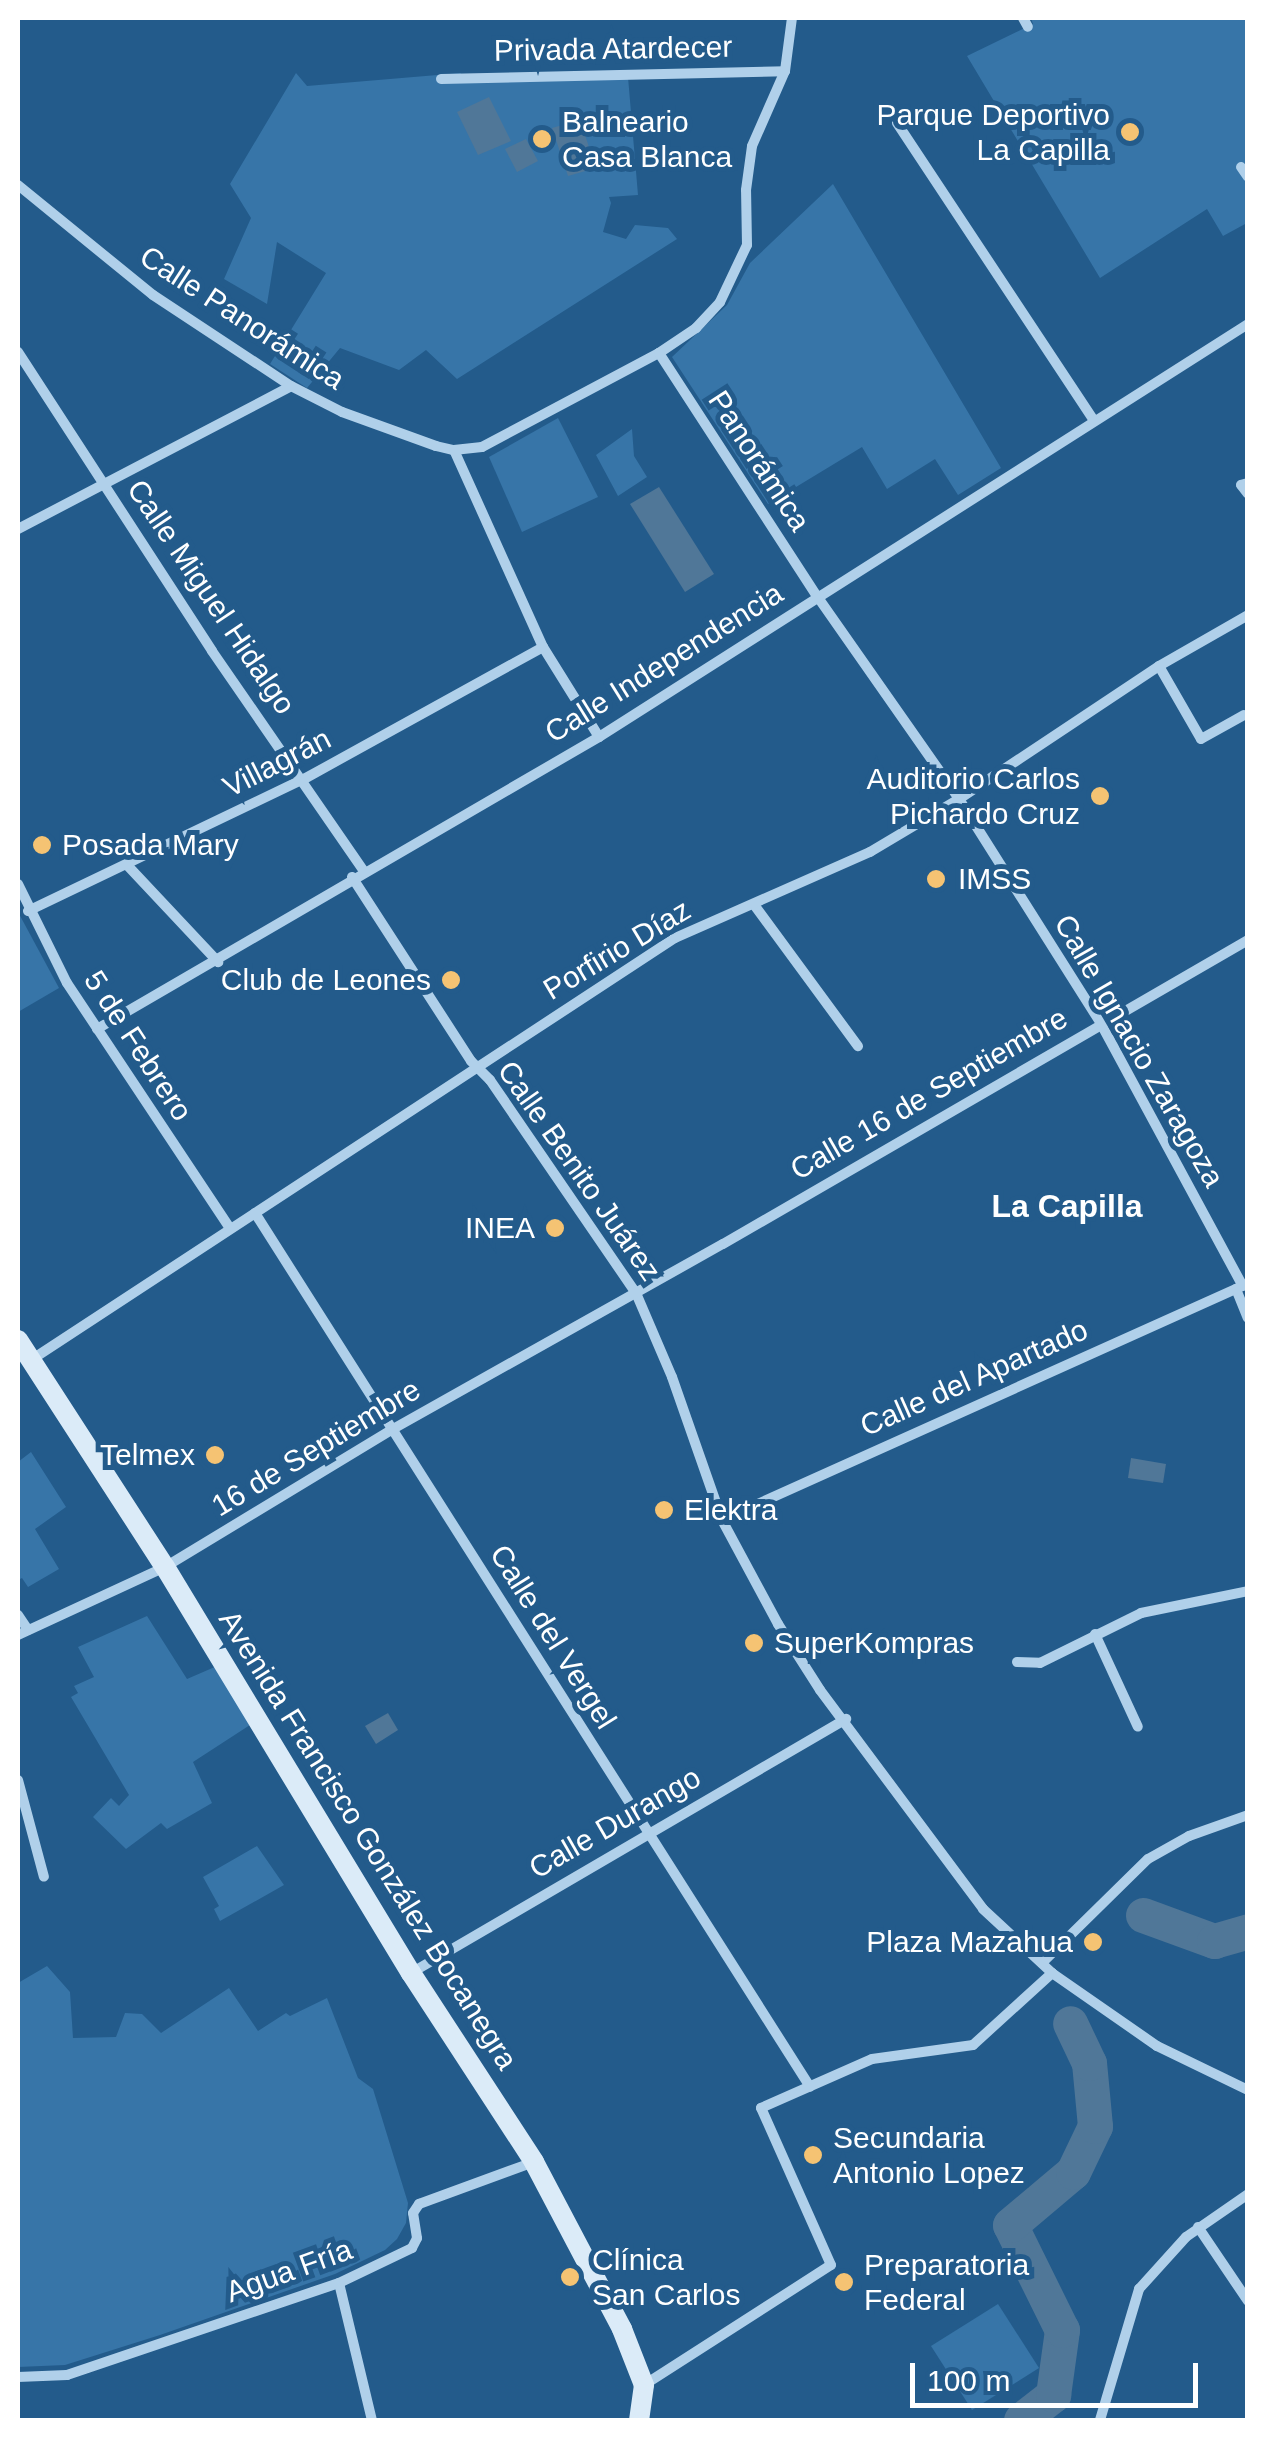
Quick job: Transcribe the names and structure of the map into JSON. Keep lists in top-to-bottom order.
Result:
{
  "streets": {
    "street": [
      "Privada Atardecer",
      "Calle Panorámica",
      "Panorámica",
      "Calle Miguel Hidalgo",
      "Calle Independencia",
      "Villagrán",
      "Porfirio Díaz",
      "5 de Febrero",
      "Calle Ignacio Zaragoza",
      "Calle 16 de Septiembre",
      "Calle Benito Juárez",
      "Calle del Apartado",
      "16 de Septiembre",
      "Calle del Vergel",
      "Calle Durango",
      "Avenida Francisco González Bocanegra",
      "Agua Fría"
    ]
  },
  "crossings": [
    ["Panorámica", "Calle Independencia"],
    ["Panorámica", "Calle Ignacio Zaragoza"],
    ["Calle Miguel Hidalgo", "Calle Independencia"],
    ["Calle Miguel Hidalgo", "Villagrán"],
    ["Calle Independencia", "5 de Febrero"],
    ["Calle Independencia", "Calle Ignacio Zaragoza"],
    ["Calle Independencia", "Calle Benito Juárez"],
    ["Villagrán", "5 de Febrero"],
    ["Porfirio Díaz", "5 de Febrero"],
    ["Porfirio Díaz", "Calle Ignacio Zaragoza"],
    ["Porfirio Díaz", "Calle Benito Juárez"],
    ["Porfirio Díaz", "Calle del Vergel"],
    ["Porfirio Díaz", "Avenida Francisco González Bocanegra"],
    ["Calle Ignacio Zaragoza", "Calle 16 de Septiembre"],
    ["Calle Ignacio Zaragoza", "Calle del Apartado"],
    ["Calle 16 de Septiembre", "Calle Benito Juárez"],
    ["Calle 16 de Septiembre", "16 de Septiembre"],
    ["Calle Benito Juárez", "Calle del Apartado"],
    ["Calle Benito Juárez", "16 de Septiembre"],
    ["Calle Benito Juárez", "Calle Durango"],
    ["16 de Septiembre", "Calle del Vergel"],
    ["16 de Septiembre", "Avenida Francisco González Bocanegra"],
    ["Calle del Vergel", "Calle Durango"],
    ["Calle Durango", "Avenida Francisco González Bocanegra"],
    ["Avenida Francisco González Bocanegra", "Agua Fría"]
  ],
  "districts": ["La Capilla"],
  "places": [
    "Parque Deportivo La Capilla",
    "Balneario Casa Blanca",
    "Auditorio Carlos Pichardo Cruz",
    "Posada Mary",
    "IMSS",
    "Club de Leones",
    "INEA",
    "Telmex",
    "Elektra",
    "SuperKompras",
    "Plaza Mazahua",
    "Secundaria Antonio Lopez",
    "Clínica San Carlos",
    "Preparatoria Federal"
  ],
  "scale_bar": "100 m"
}
